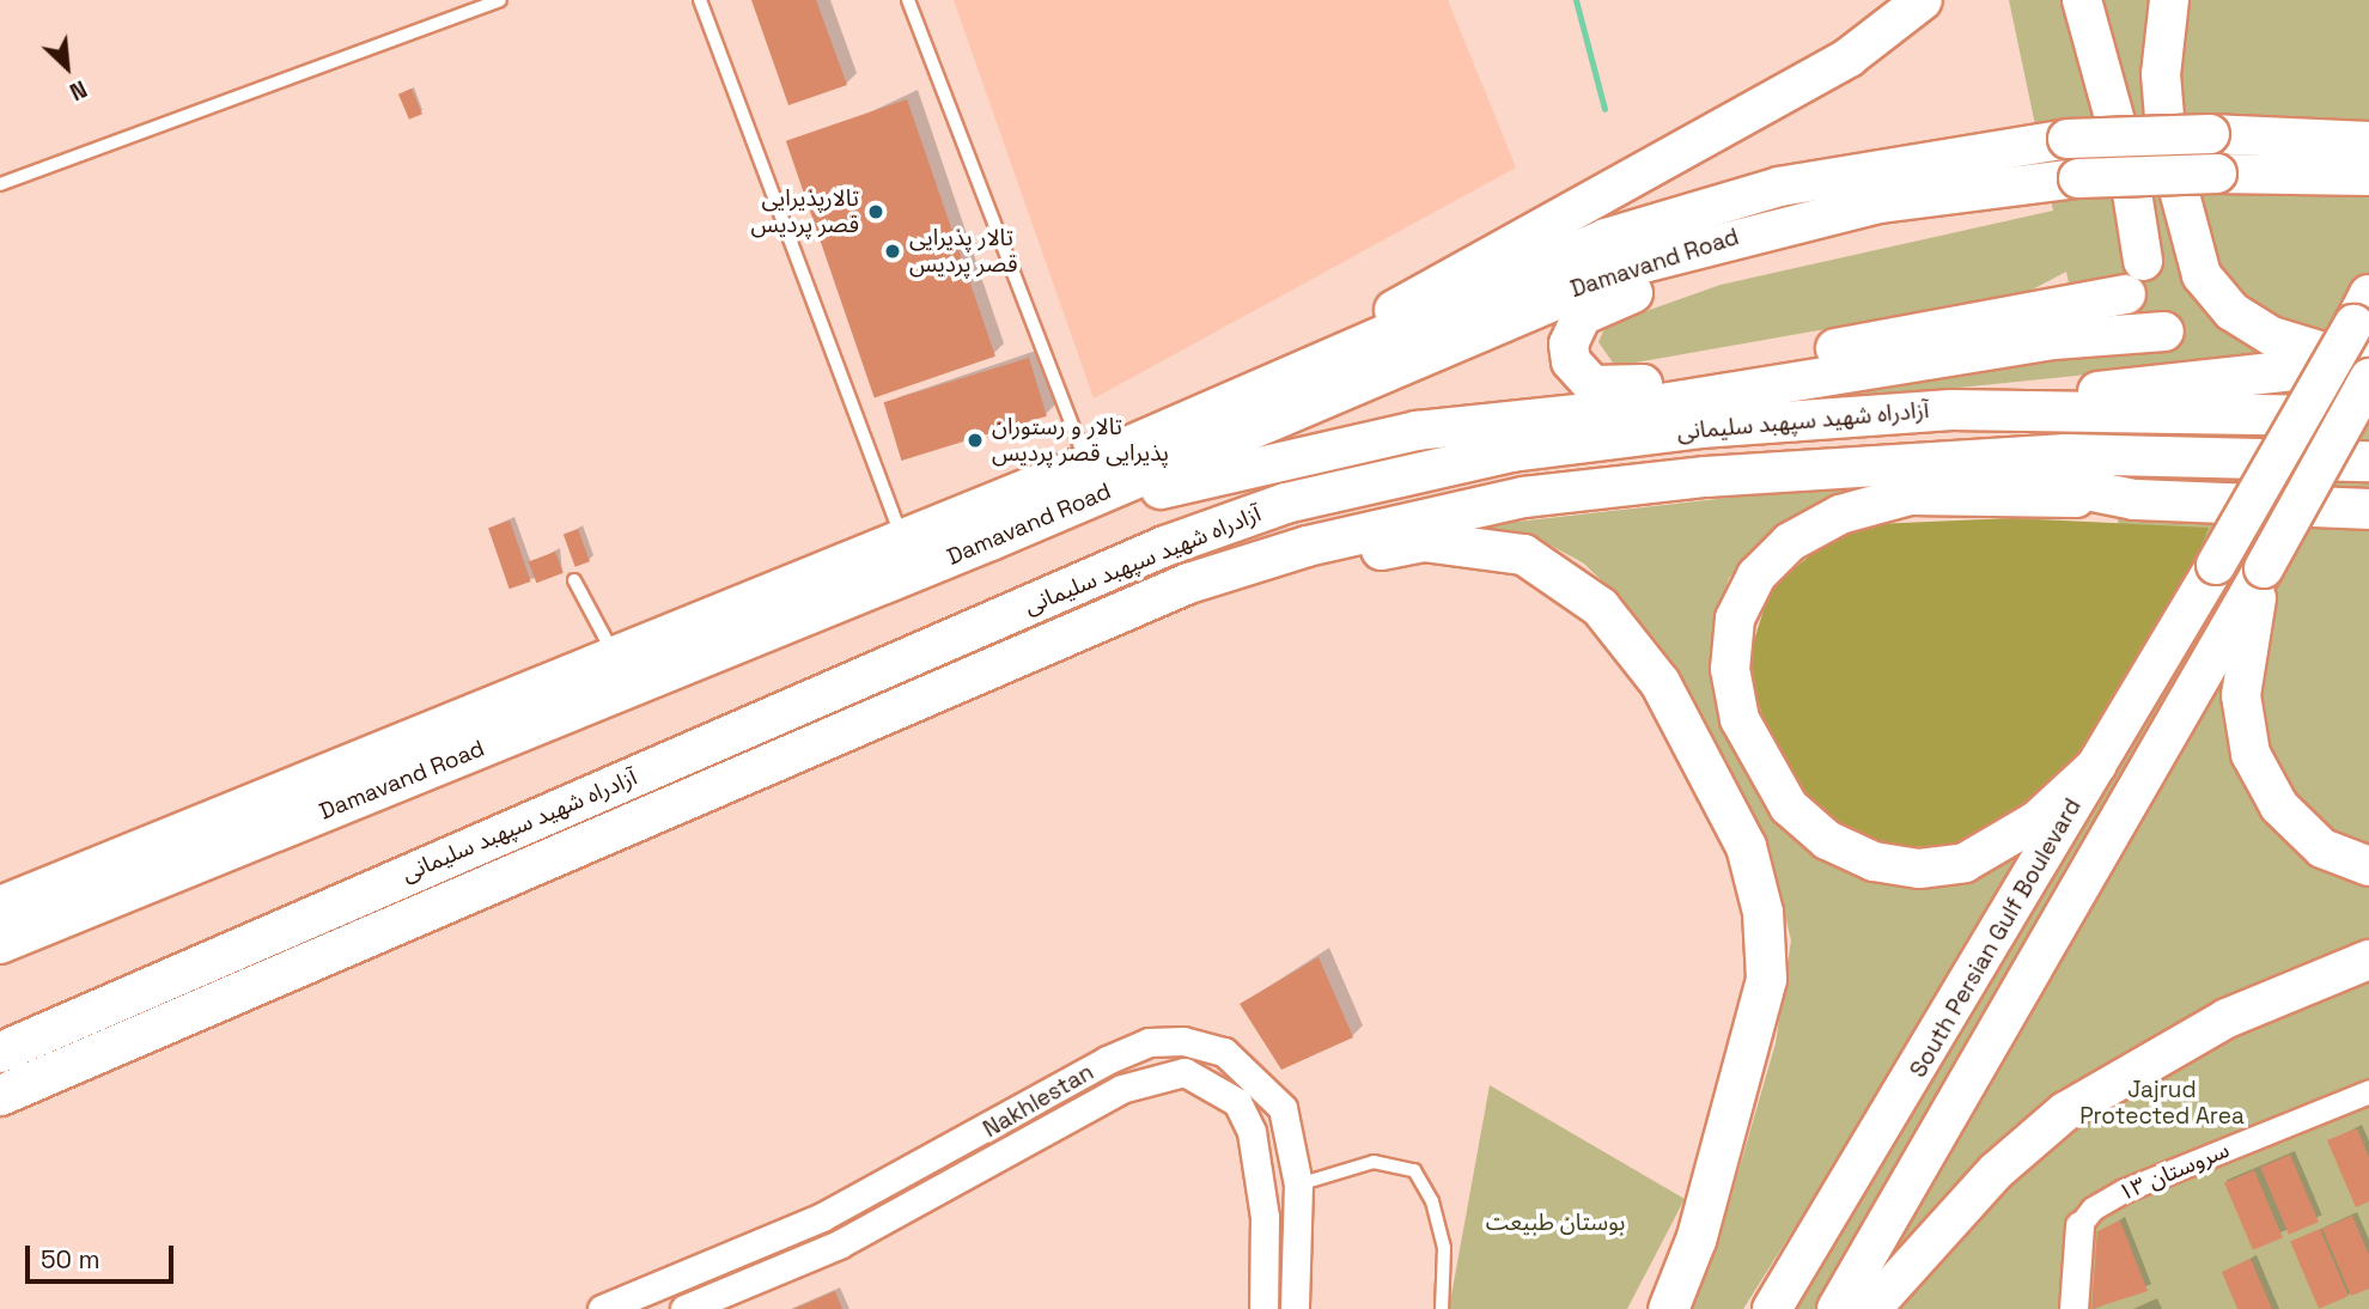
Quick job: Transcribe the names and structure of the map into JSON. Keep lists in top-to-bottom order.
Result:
{
  "streets": {
    "highway": ["Damavand Road", "آزادراه شهید سپهبد سلیمانی", "South Persian Gulf Boulevard"],
    "street": ["Nakhlestan", "سروستان ۱۳"]
  },
  "parks": ["Jajrud Protected Area", "بوستان طبیعت"],
  "places": ["تالارپذیرایی قصر پردیس", "تالار پذیرایی قصر پردیس", "تالار و رستوران پذیرایی قصر پردیس"],
  "scale_bar": "50 m",
  "north": "bottom right"
}
